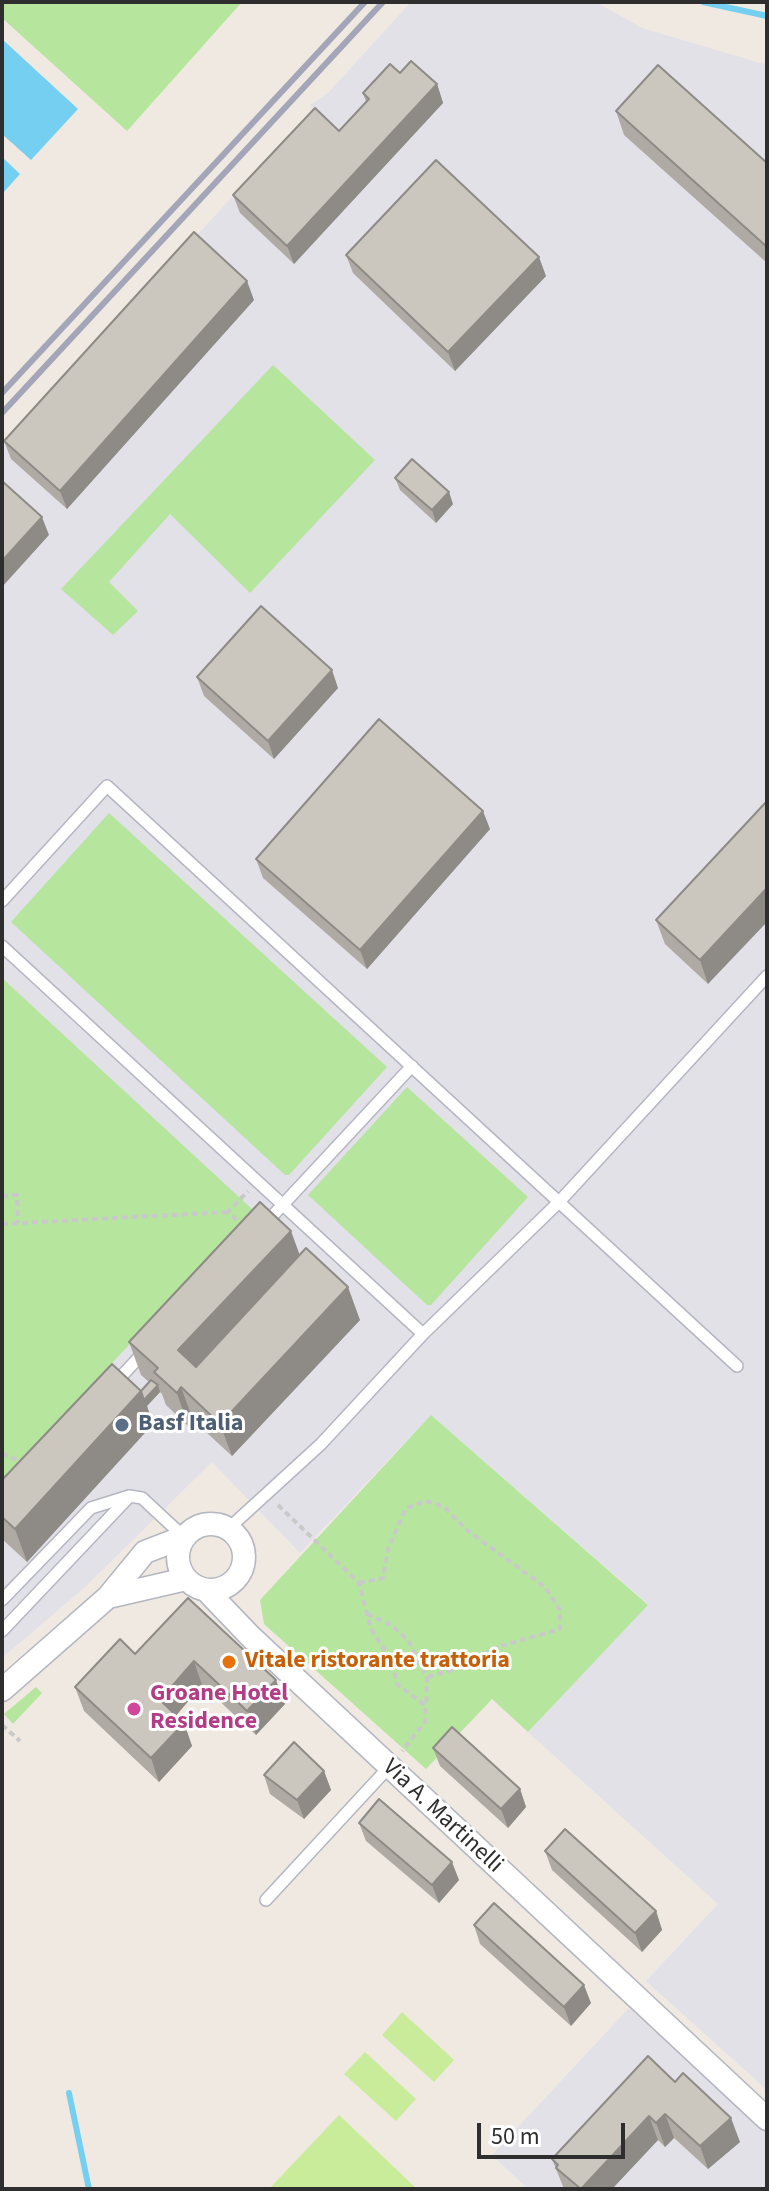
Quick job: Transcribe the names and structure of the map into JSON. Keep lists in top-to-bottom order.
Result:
{
  "streets": {
    "street": ["Via A. Martinelli"]
  },
  "places": ["Basf Italia", "Vitale ristorante trattoria", "Groane Hotel Residence"],
  "scale_bar": "50 m"
}
